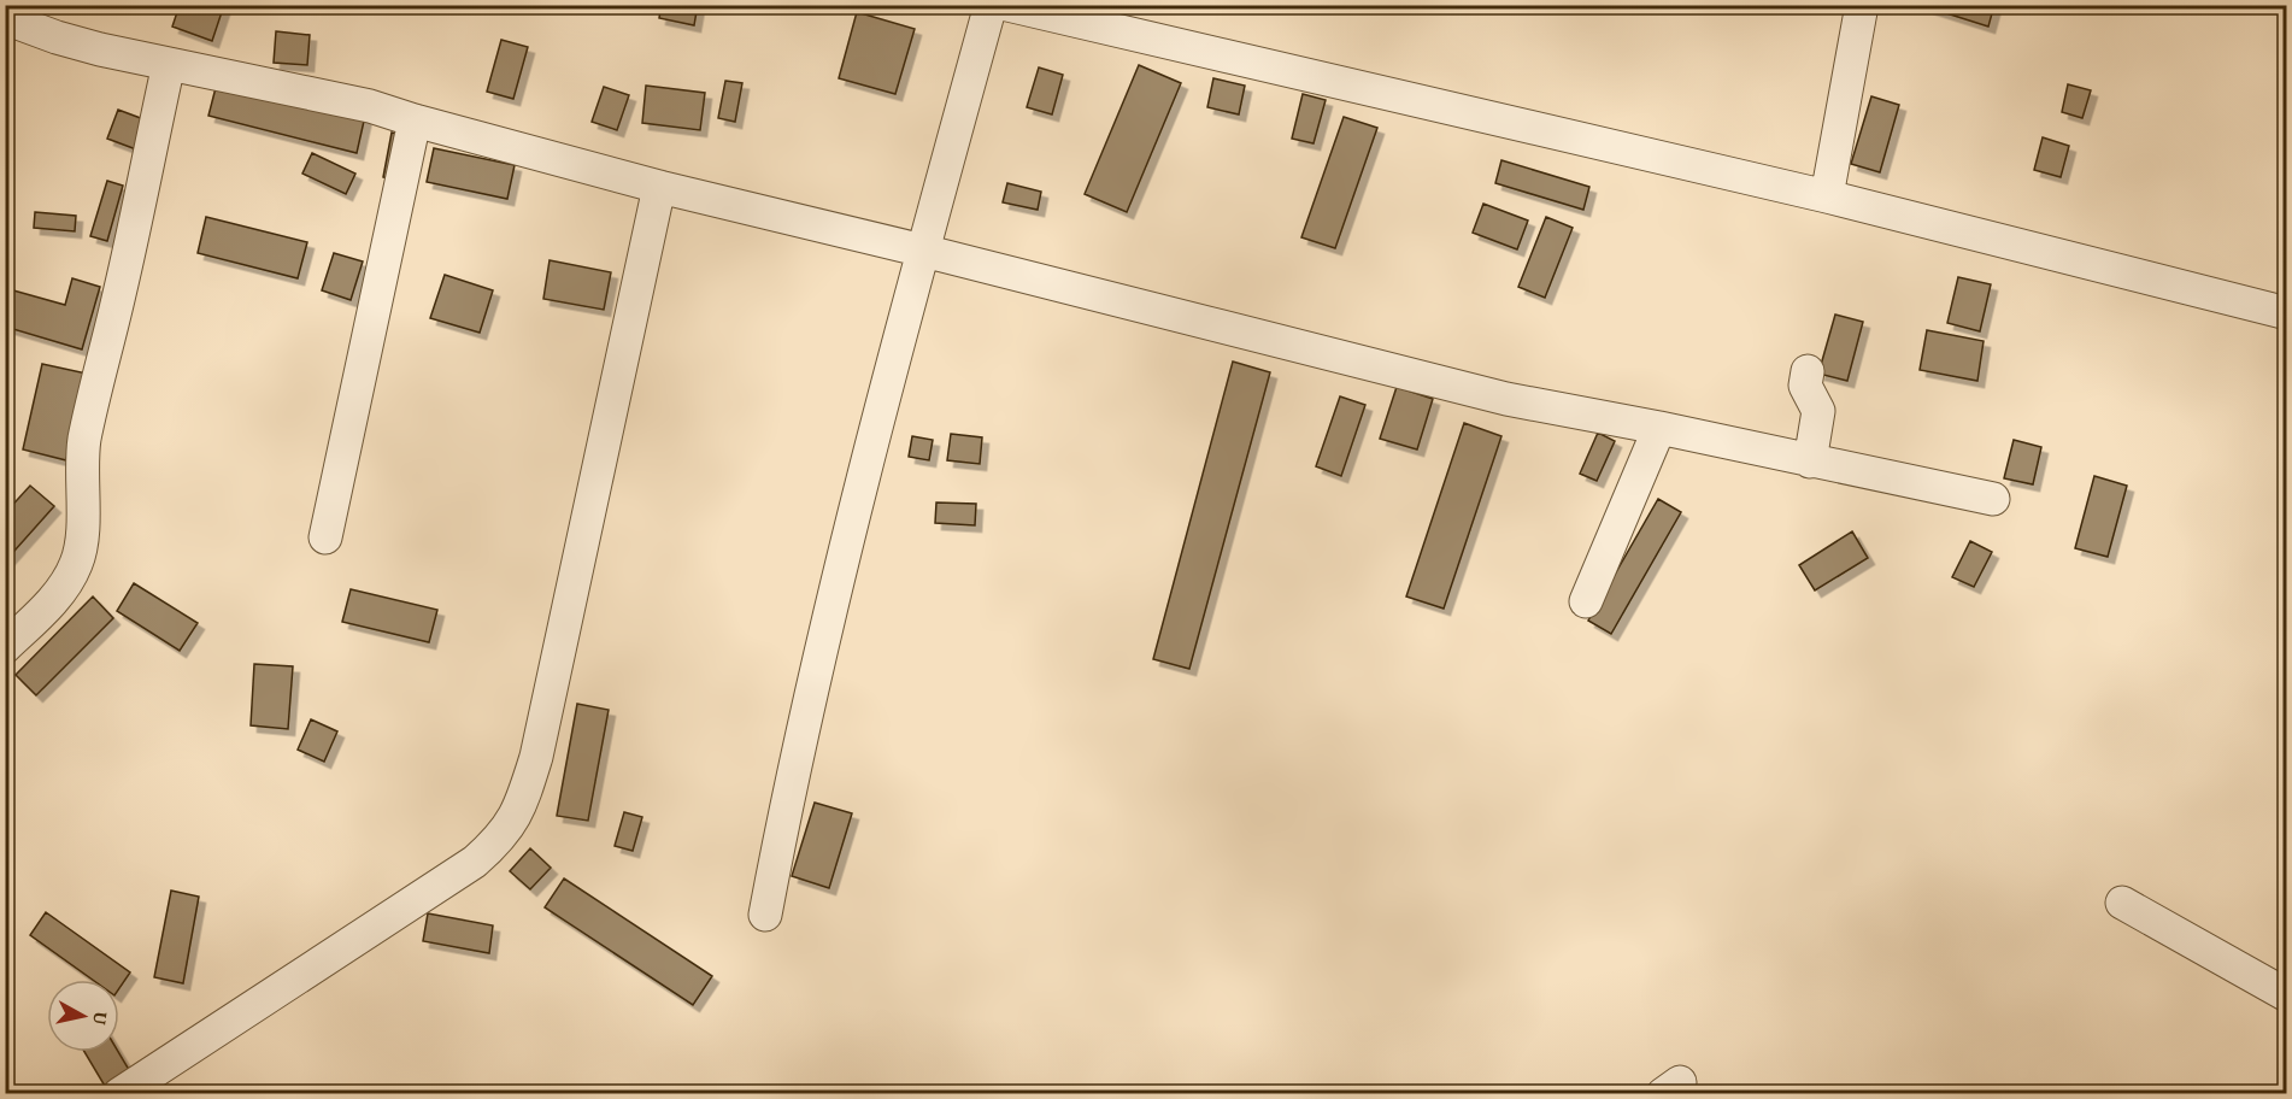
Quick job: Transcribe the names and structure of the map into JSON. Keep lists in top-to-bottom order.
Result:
{
  "north": "right"
}
